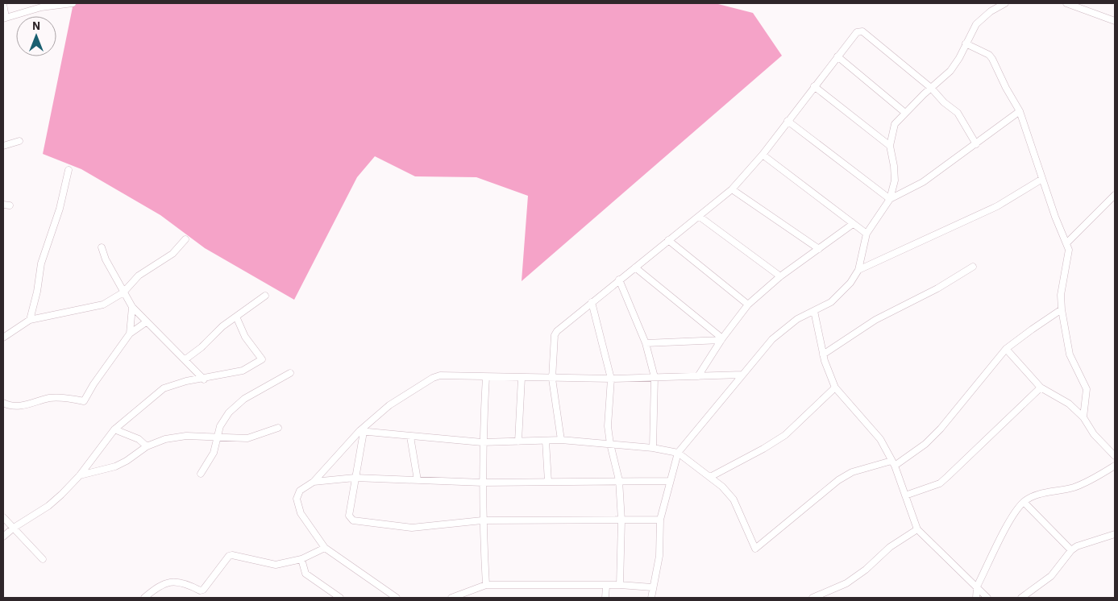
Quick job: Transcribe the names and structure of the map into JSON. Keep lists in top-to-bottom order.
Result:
{
  "north": "top"
}
